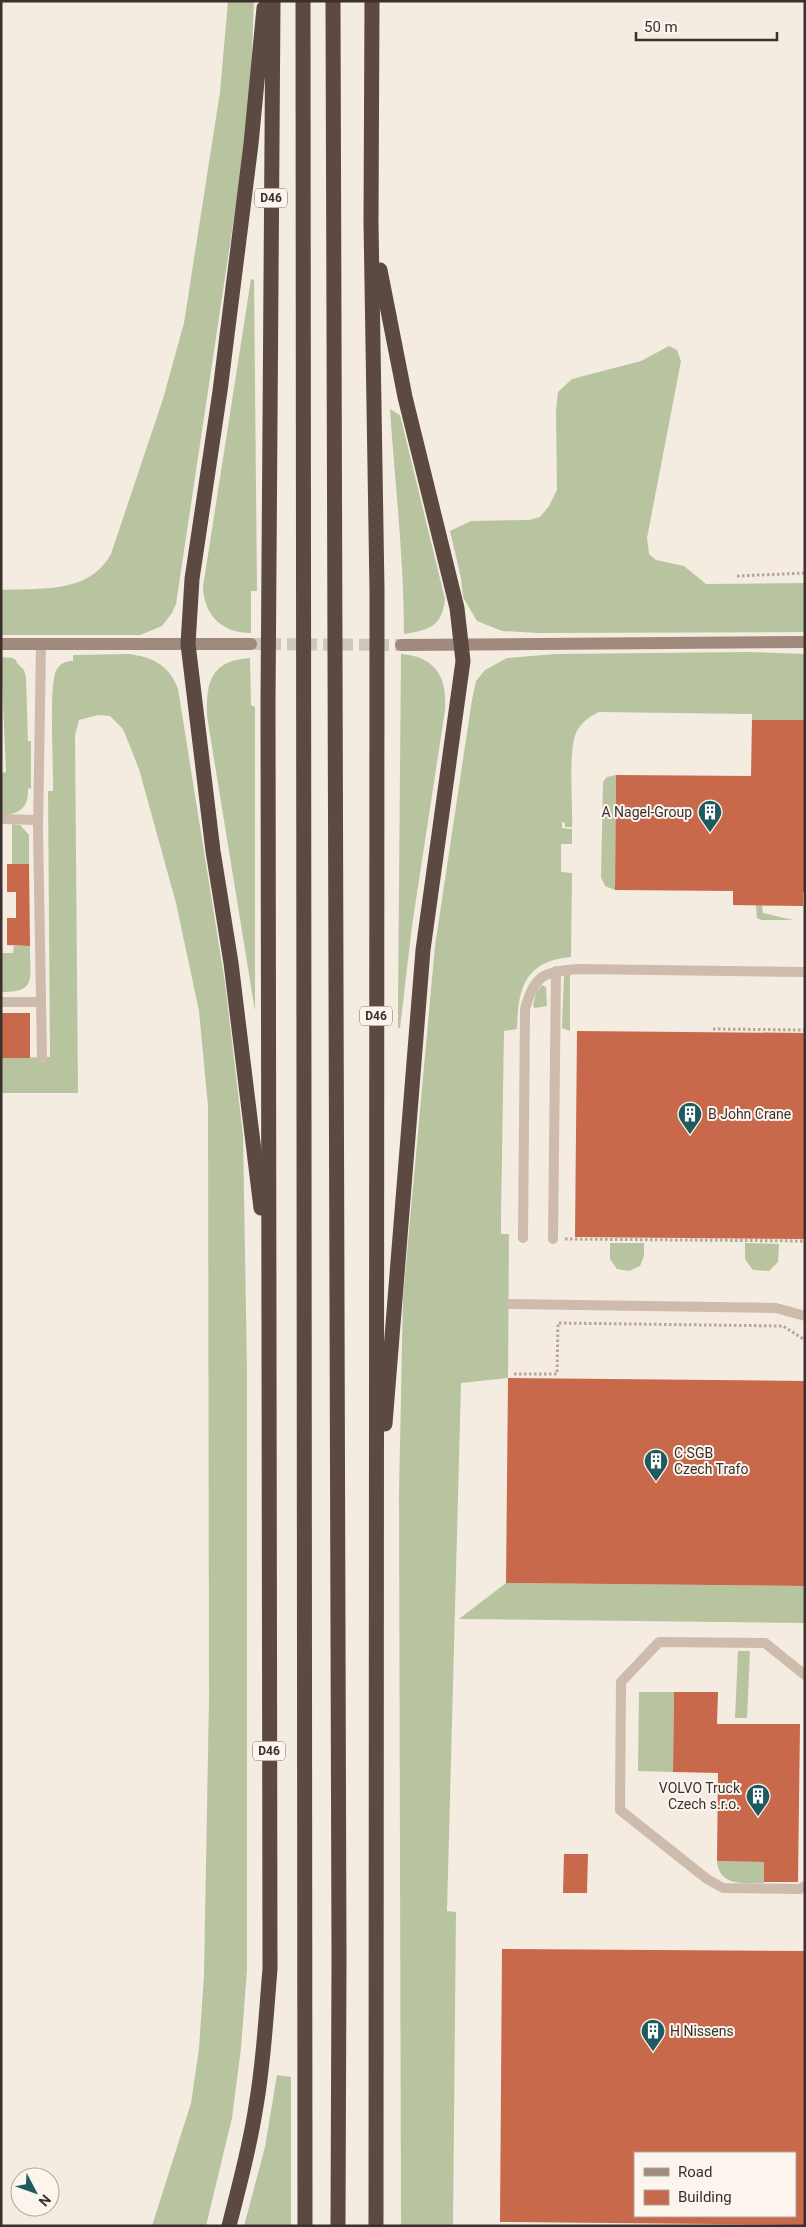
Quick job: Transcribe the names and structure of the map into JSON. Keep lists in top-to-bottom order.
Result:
{
  "streets": {
    "highway": ["D46"]
  },
  "places": {
    "building": [
      "A Nagel-Group",
      "B John Crane",
      "C SGB Czech Trafo",
      "VOLVO Truck Czech s.r.o.",
      "H Nissens"
    ]
  },
  "legend": ["Road", "Building"],
  "scale_bar": "50 m",
  "north": "bottom right"
}
